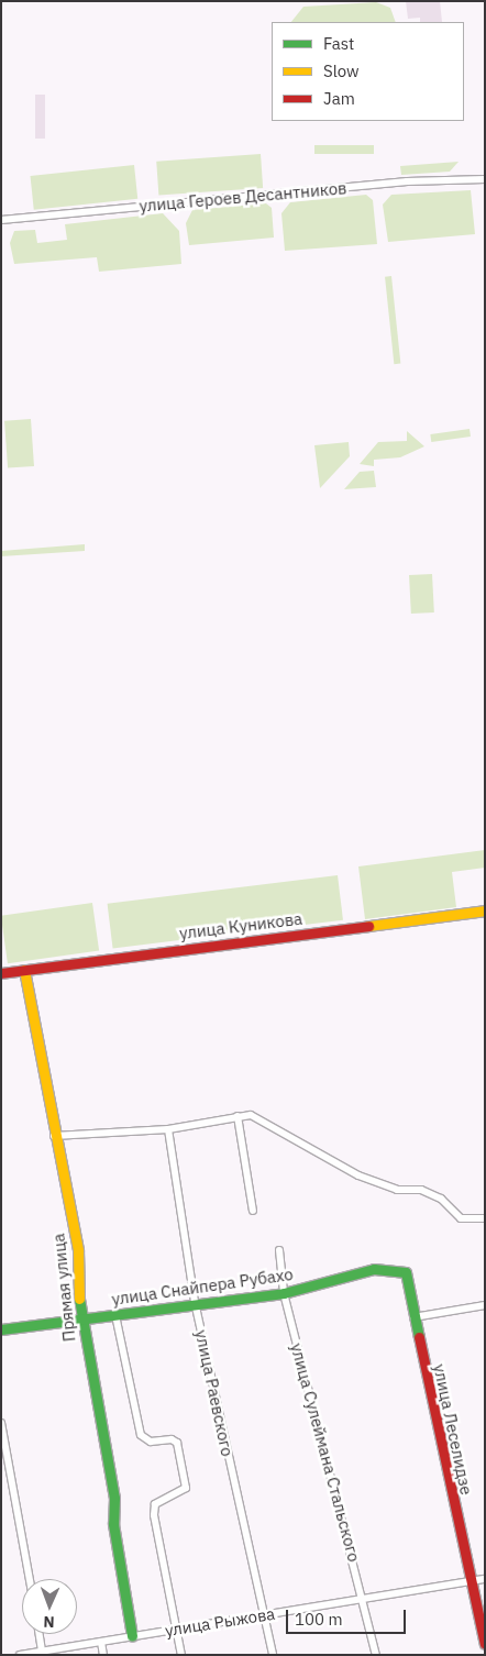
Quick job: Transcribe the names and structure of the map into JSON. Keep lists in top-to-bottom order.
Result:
{
  "streets": {
    "street": [
      "улица Героев Десантников",
      "улица Куникова",
      "улица Снайпера Рубахо",
      "Прямая улица",
      "улица Раевского",
      "улица Леселидзе",
      "улица Сулеймана Стальского",
      "улица Рыжова"
    ]
  },
  "crossings": [
    ["улица Куникова", "Прямая улица"],
    ["улица Снайпера Рубахо", "Прямая улица"],
    ["улица Снайпера Рубахо", "улица Раевского"],
    ["улица Снайпера Рубахо", "улица Леселидзе"],
    ["улица Снайпера Рубахо", "улица Сулеймана Стальского"],
    ["Прямая улица", "улица Рыжова"],
    ["улица Раевского", "улица Рыжова"],
    ["улица Леселидзе", "улица Рыжова"],
    ["улица Сулеймана Стальского", "улица Рыжова"]
  ],
  "legend": ["Fast", "Slow", "Jam"],
  "scale_bar": "100 m",
  "north": "bottom"
}
